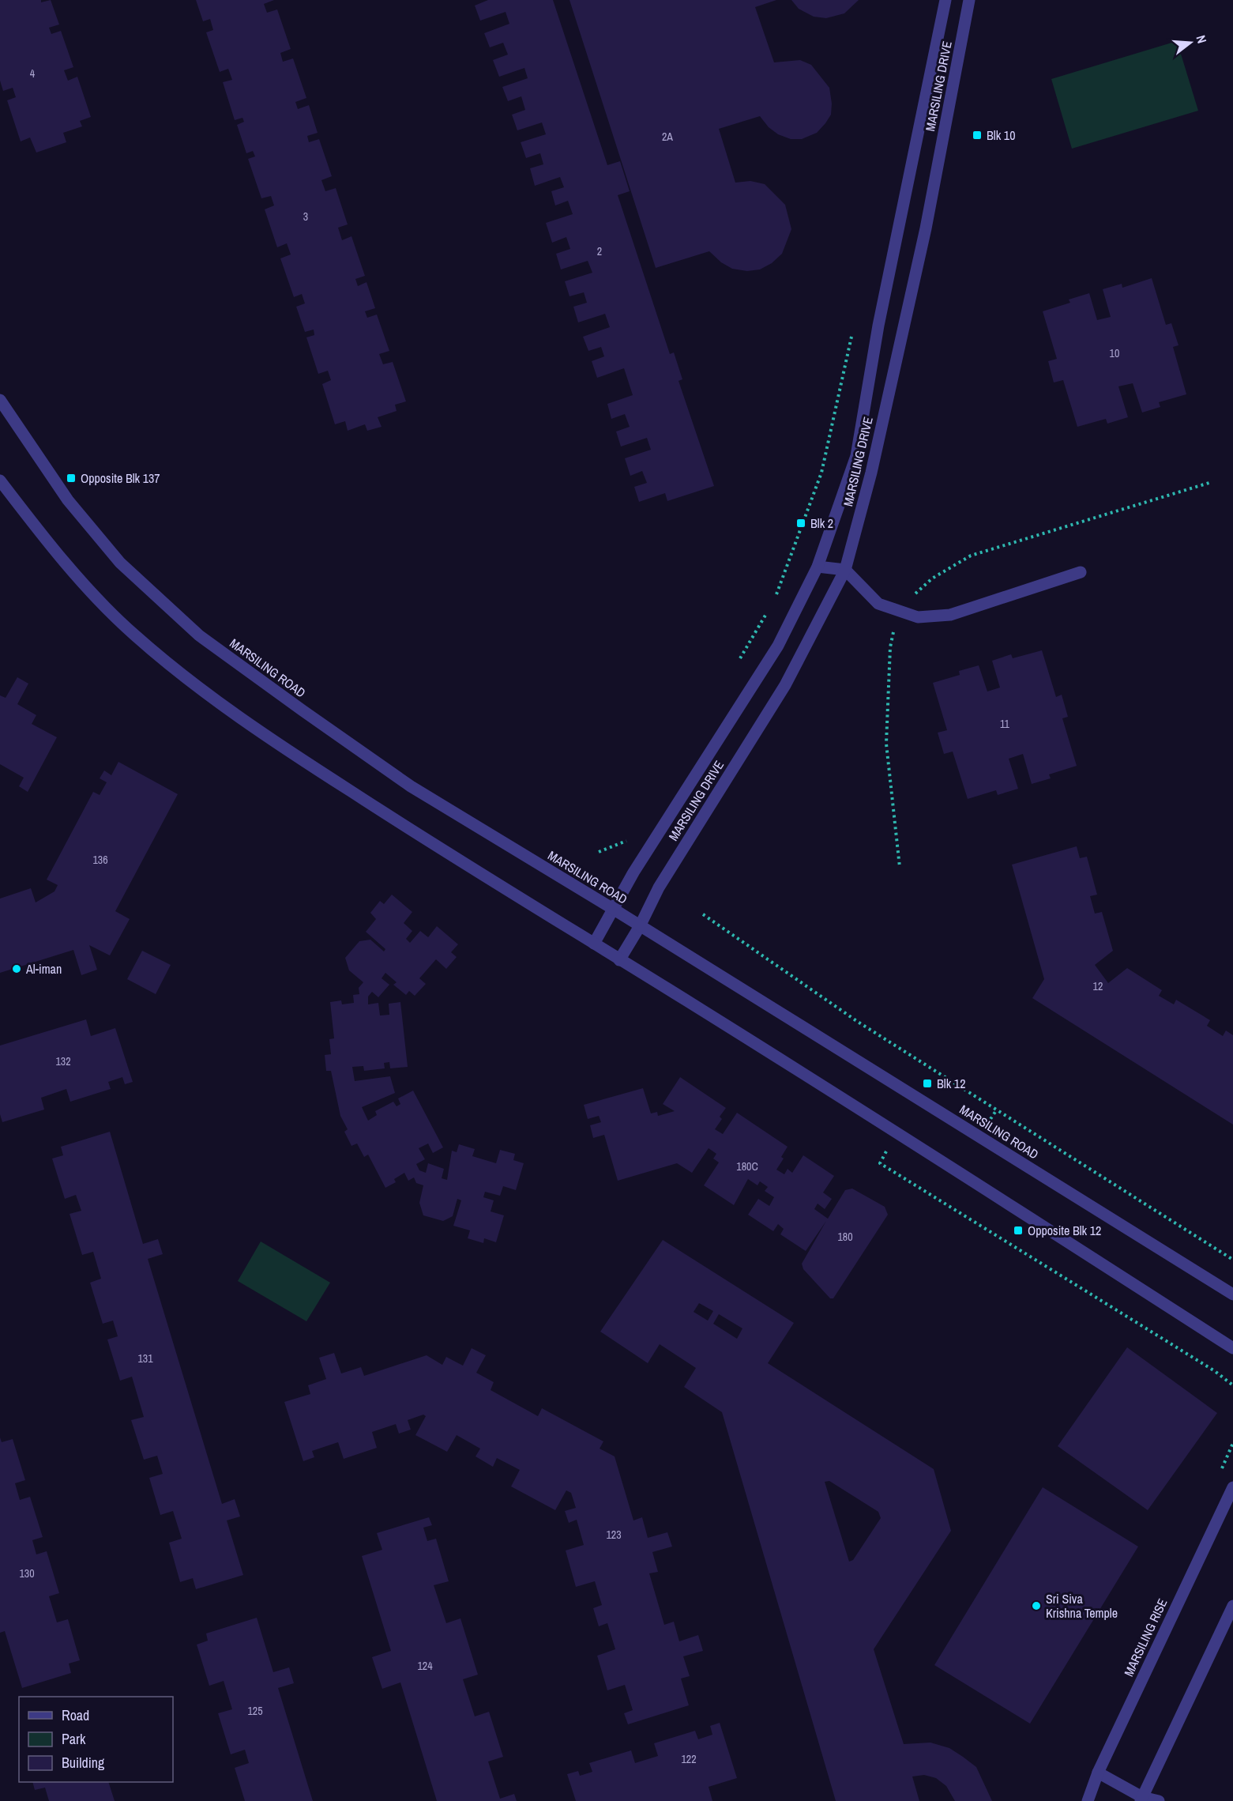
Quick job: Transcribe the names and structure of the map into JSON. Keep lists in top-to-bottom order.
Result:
{
  "streets": {
    "street": ["MARSILING DRIVE", "MARSILING ROAD", "MARSILING RISE"]
  },
  "crossings": [
    ["MARSILING DRIVE", "MARSILING ROAD"]
  ],
  "places": {
    "transit": [
      "Blk 10",
      "Opposite Blk 137",
      "Blk 2",
      "Blk 12",
      "Opposite Blk 12"
    ],
    "other": ["Al-iman", "Sri Siva Krishna Temple"]
  },
  "house_numbers": [
    "4",
    "2A",
    "3",
    "2",
    "10",
    "11",
    "136",
    "12",
    "132",
    "180C",
    "180",
    "131",
    "123",
    "130",
    "124",
    "125",
    "122"
  ],
  "legend": ["Road", "Park", "Building"],
  "north": "right"
}
